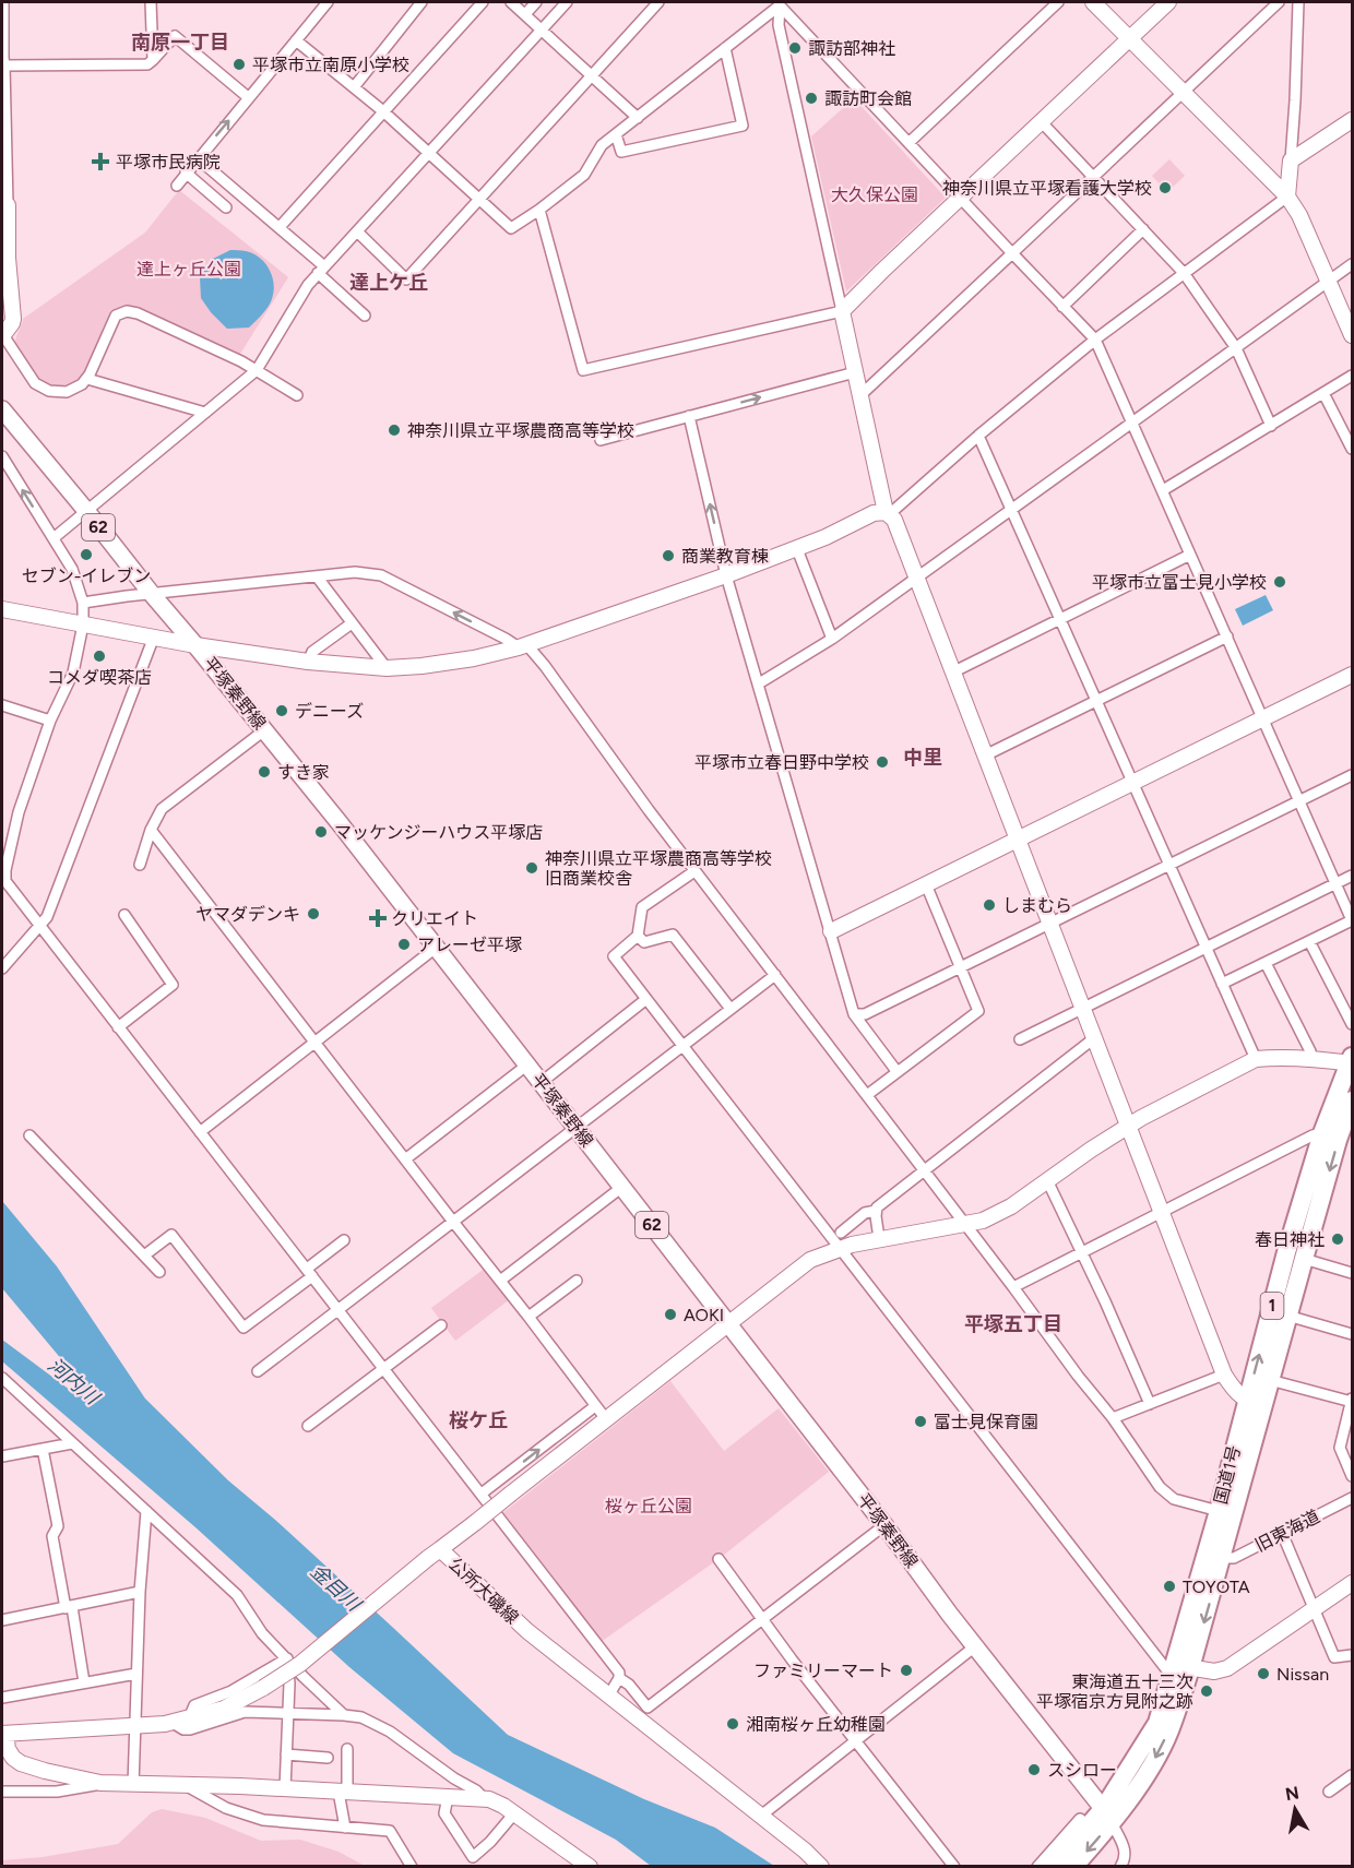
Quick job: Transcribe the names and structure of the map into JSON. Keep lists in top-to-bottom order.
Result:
{
  "streets": {
    "highway": ["1", "国道1号"],
    "main road": ["62", "平塚秦野線"],
    "street": ["旧東海道", "公所大磯線"]
  },
  "crossings": [
    ["平塚秦野線", "国道1号"],
    ["国道1号", "旧東海道"]
  ],
  "districts": [
    "南原一丁目",
    "達上ケ丘",
    "中里",
    "平塚五丁目",
    "桜ケ丘"
  ],
  "water": ["河内川", "金目川"],
  "parks": ["大久保公園", "達上ヶ丘公園", "桜ヶ丘公園"],
  "places": {
    "other": [
      "諏訪部神社",
      "平塚市立南原小学校",
      "諏訪町会館",
      "神奈川県立平塚看護大学校",
      "神奈川県立平塚農商高等学校",
      "セブン-イレブン",
      "商業教育棟",
      "平塚市立富士見小学校",
      "コメダ喫茶店",
      "デニーズ",
      "平塚市立春日野中学校",
      "すき家",
      "マッケンジーハウス平塚店",
      "神奈川県立平塚農商高等学校 旧商業校舎",
      "しまむら",
      "ヤマダデンキ",
      "アレーゼ平塚",
      "春日神社",
      "AOKI",
      "富士見保育園",
      "TOYOTA",
      "ファミリーマート",
      "Nissan",
      "東海道五十三次 平塚宿京方見附之跡",
      "湘南桜ヶ丘幼稚園",
      "スシロー"
    ],
    "health": ["平塚市民病院", "クリエイト"]
  },
  "north": "top"
}
